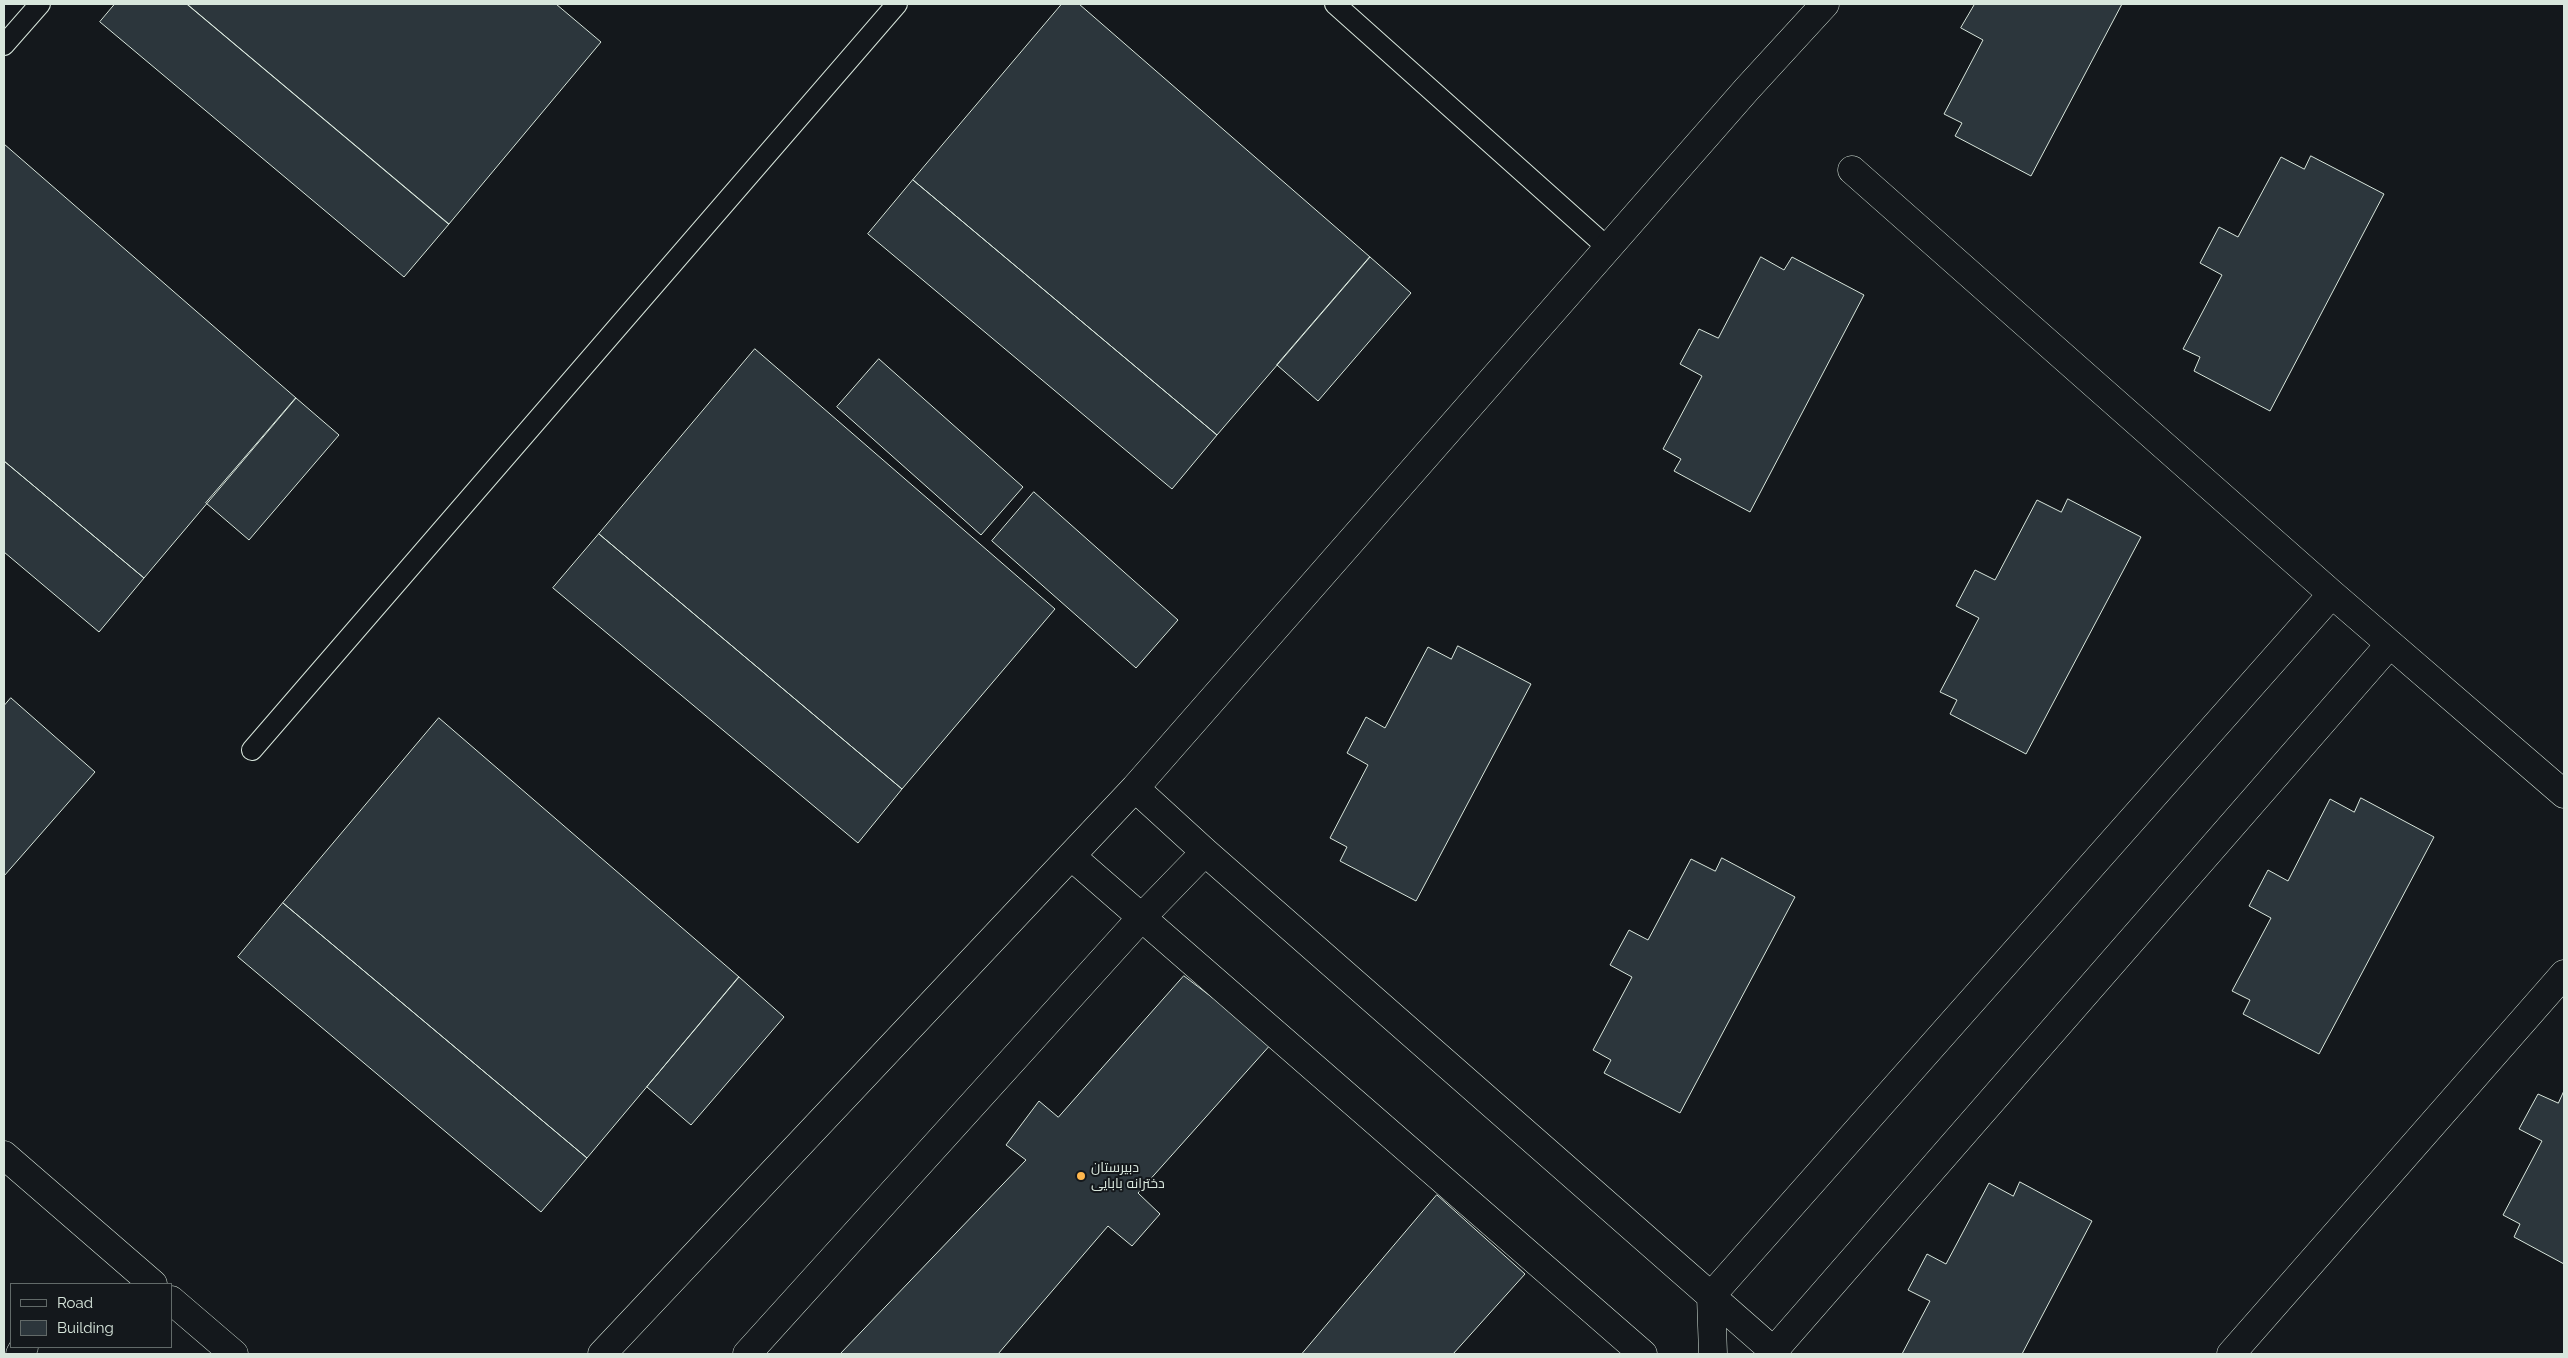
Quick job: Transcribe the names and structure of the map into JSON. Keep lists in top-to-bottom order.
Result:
{
  "places": ["دبیرستان دخترانه بابایی"],
  "legend": ["Road", "Building"]
}
